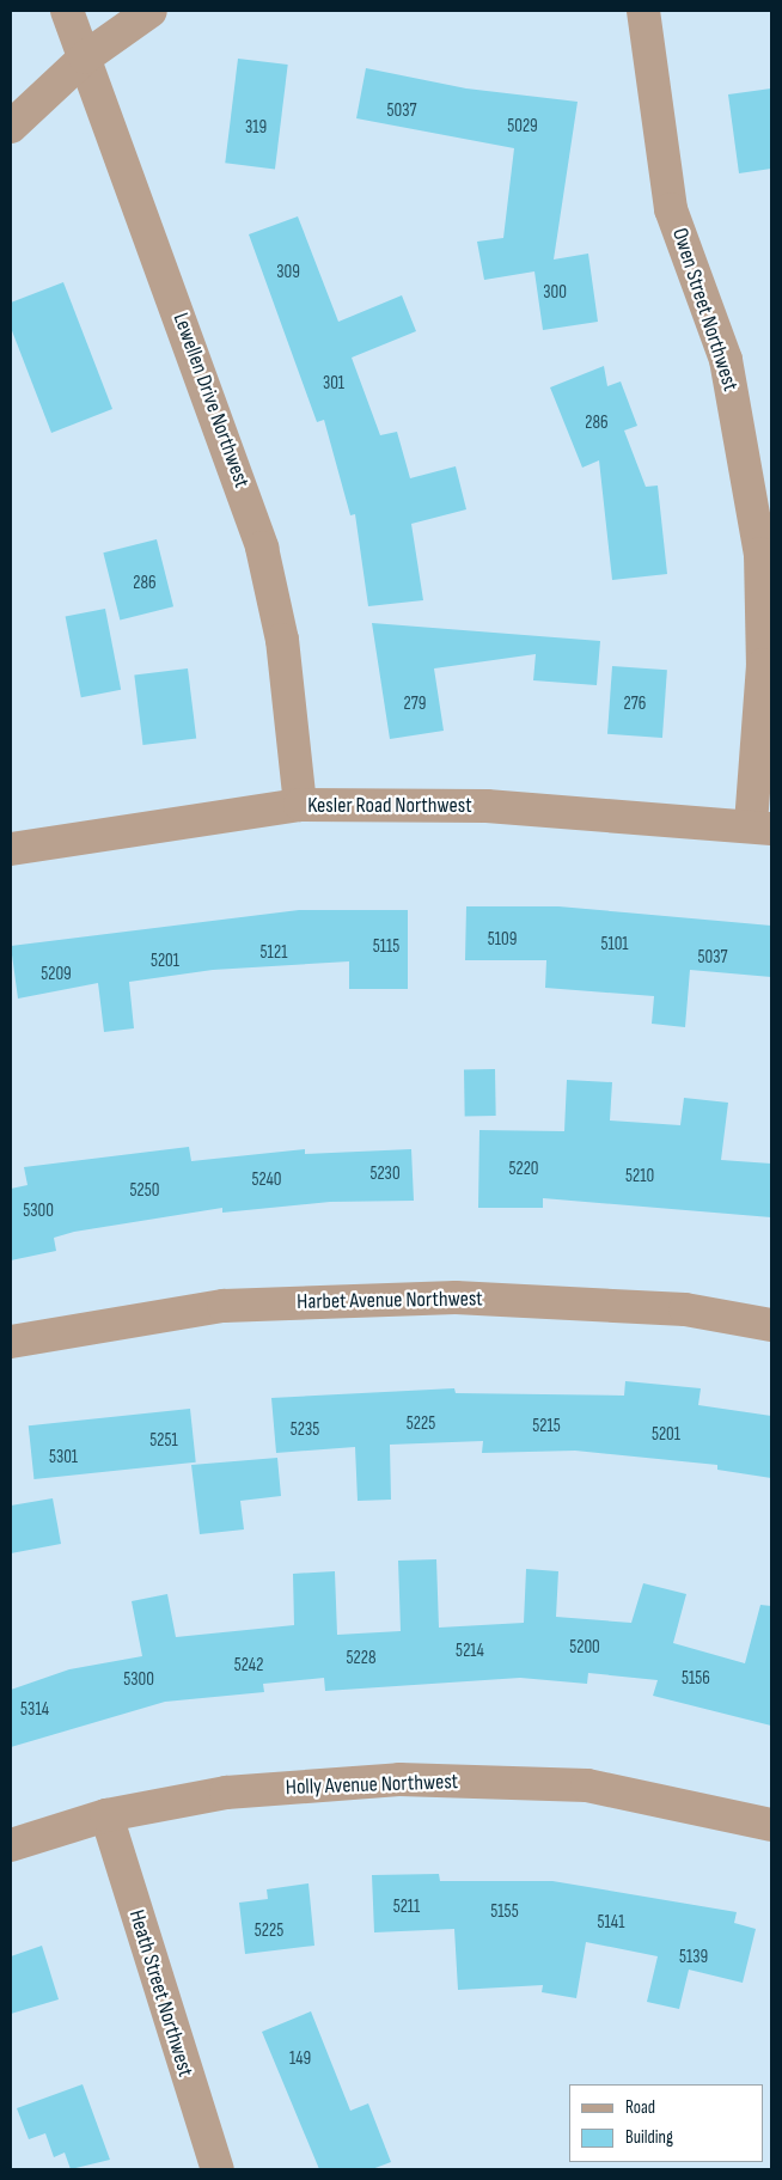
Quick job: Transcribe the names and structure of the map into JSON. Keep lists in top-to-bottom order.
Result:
{
  "streets": {
    "street": [
      "Owen Street Northwest",
      "Lewellen Drive Northwest",
      "Kesler Road Northwest",
      "Harbet Avenue Northwest",
      "Holly Avenue Northwest",
      "Heath Street Northwest"
    ]
  },
  "crossings": [
    ["Owen Street Northwest", "Kesler Road Northwest"],
    ["Lewellen Drive Northwest", "Kesler Road Northwest"],
    ["Holly Avenue Northwest", "Heath Street Northwest"]
  ],
  "house_numbers": [
    "5037",
    "5029",
    "319",
    "309",
    "300",
    "301",
    "286",
    "286",
    "279",
    "276",
    "5109",
    "5101",
    "5115",
    "5121",
    "5037",
    "5201",
    "5209",
    "5220",
    "5230",
    "5210",
    "5240",
    "5250",
    "5300",
    "5225",
    "5215",
    "5235",
    "5201",
    "5251",
    "5301",
    "5200",
    "5214",
    "5228",
    "5242",
    "5156",
    "5300",
    "5314",
    "5211",
    "5155",
    "5141",
    "5225",
    "5139",
    "149"
  ],
  "legend": ["Road", "Building"]
}
